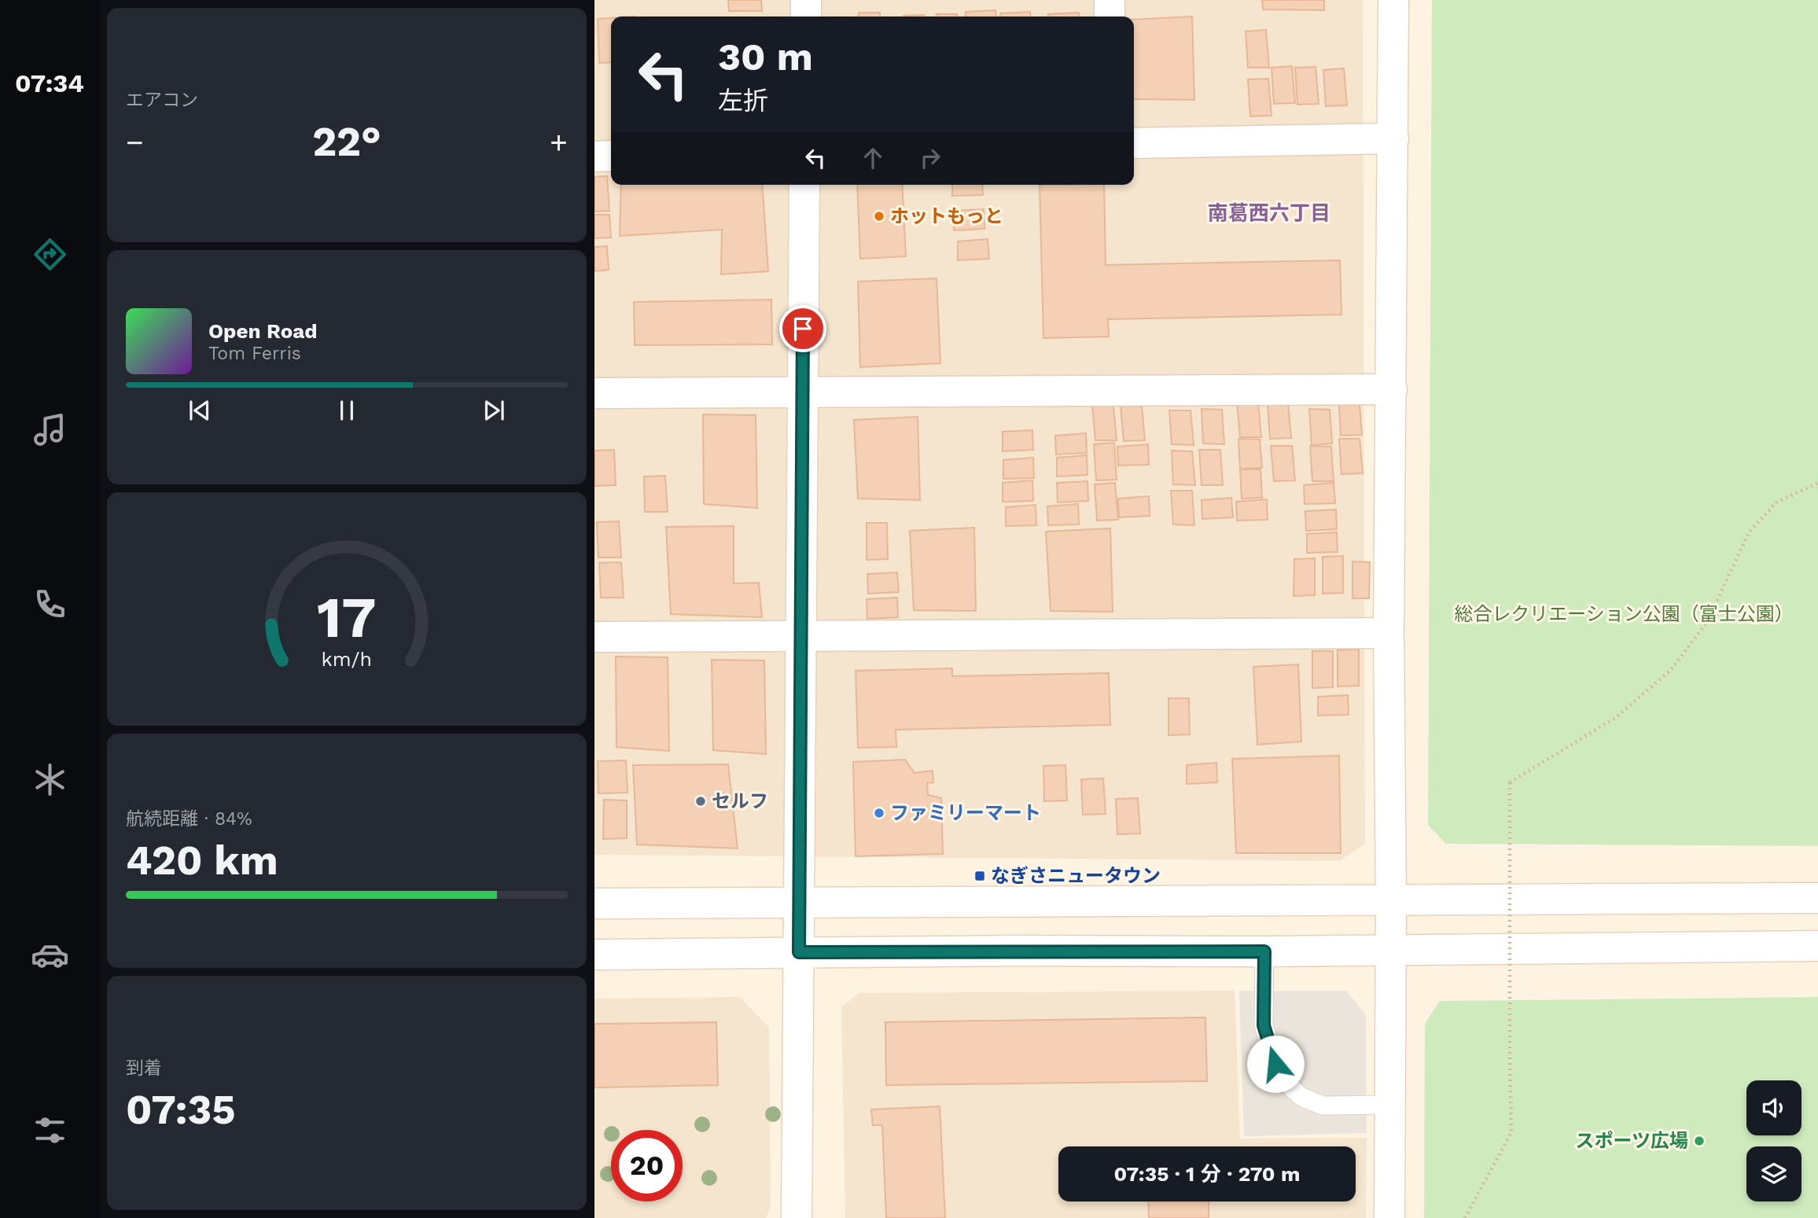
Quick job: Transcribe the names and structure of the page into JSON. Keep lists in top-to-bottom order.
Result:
{
  "districts": ["南葛西六丁目"],
  "parks": ["総合レクリエーション公園（富士公園）"],
  "places": {
    "other": [
      "ホットもっと",
      "セルフ",
      "ファミリーマート",
      "スポーツ広場"
    ],
    "transit": ["なぎさニュータウン"]
  },
  "page": {
    "tabs": "07:34",
    "tile": [
      "エアコン",
      ["航続距離 · 84%", "420 km"],
      ["到着", "07:35"]
    ],
    "turn": ["30 m", "左折"],
    "heat": ["−", "22°", "+"],
    "song": ["Open Road", "Tom Ferris"],
    "limit": "20",
    "trip": "07:35 · 1 分 · 270 m",
    "gauge": ["17", "km/h"]
  }
}
